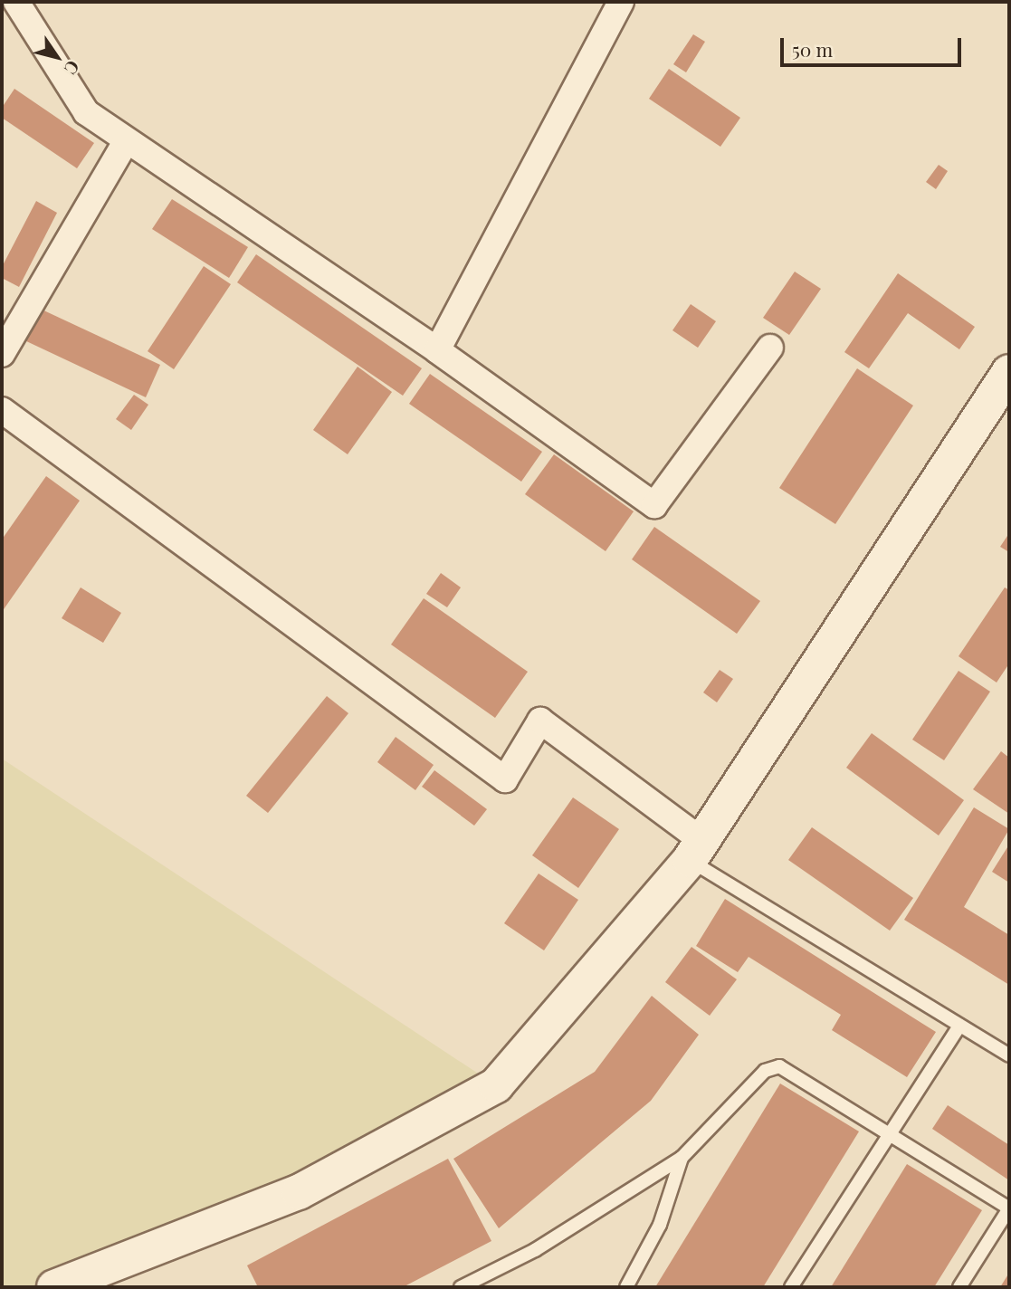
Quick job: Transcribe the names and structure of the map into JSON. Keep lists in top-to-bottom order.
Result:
{
  "scale_bar": "50 m",
  "north": "bottom right"
}
